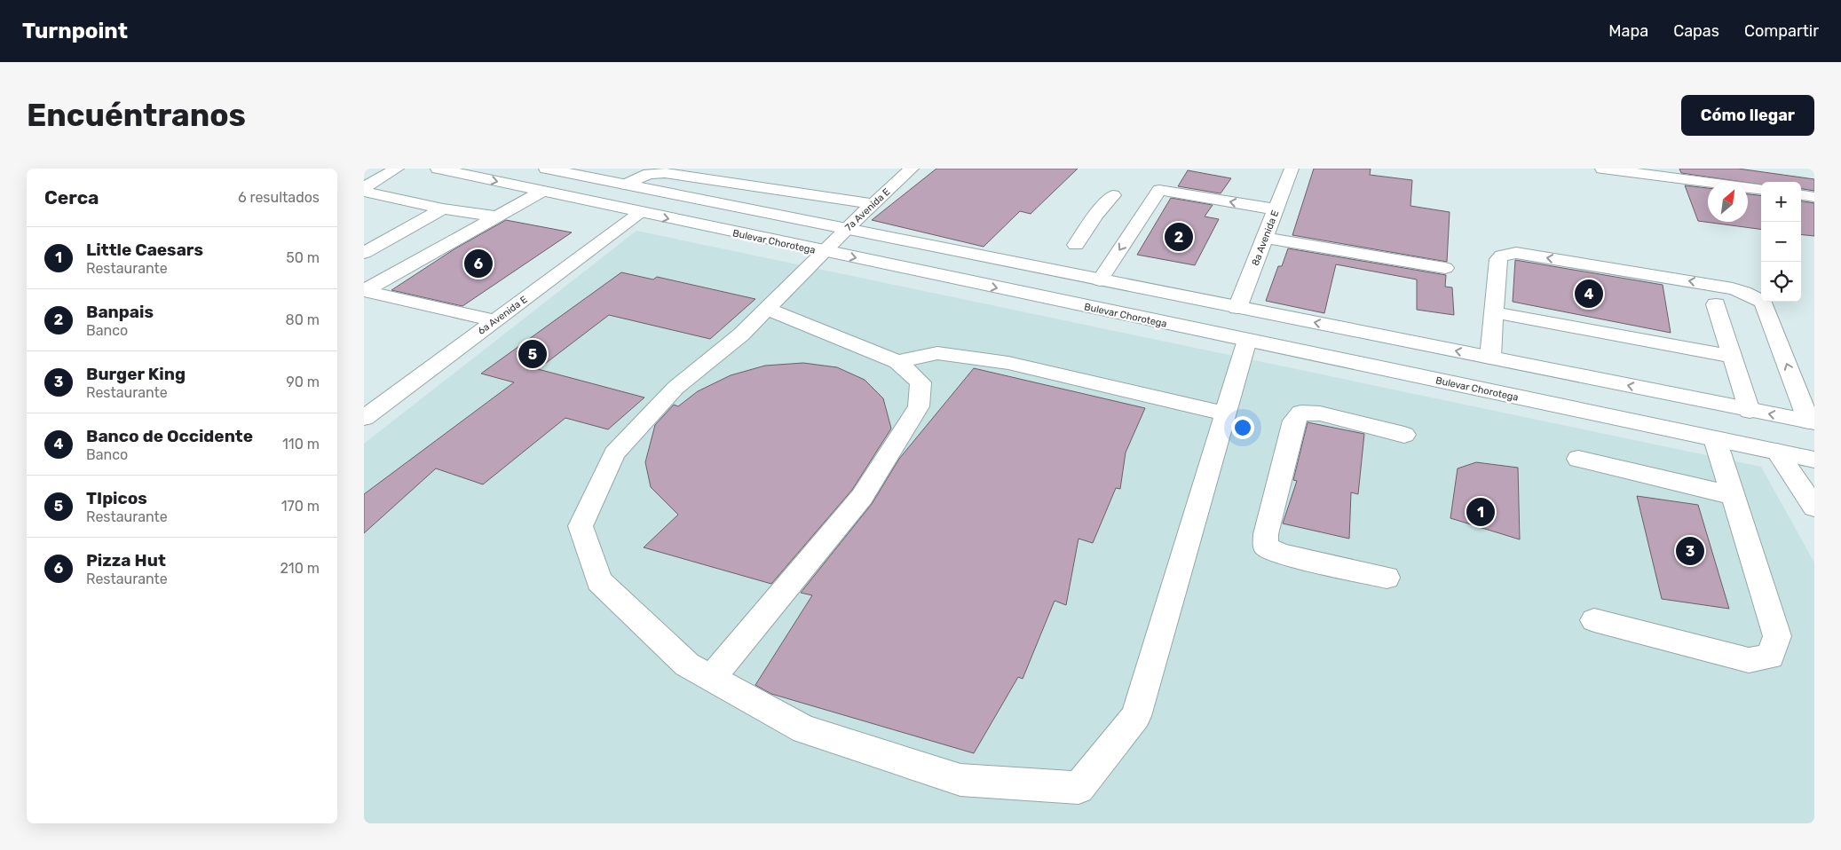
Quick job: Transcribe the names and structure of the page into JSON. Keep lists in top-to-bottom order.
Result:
{
  "streets": {
    "main road": [
      "7a Avenida E",
      "8a Avenida E",
      "Bulevar Chorotega",
      "6a Avenida E"
    ]
  },
  "crossings": [
    ["7a Avenida E", "Bulevar Chorotega"],
    ["Bulevar Chorotega", "6a Avenida E"]
  ],
  "north": "top right",
  "page": {
    "header": "Turnpoint",
    "nav": ["Mapa", "Capas", "Compartir"],
    "buttons": "Cómo llegar",
    "title": "Encuéntranos",
    "heading": ["Cerca", "6 resultados"],
    "map_buttons": ["+", "−"],
    "pins": [
      "2",
      "6",
      "4",
      "5",
      "1",
      "3"
    ],
    "list": [
      {
        "mark": "1",
        "name": "Little Caesars",
        "note": "Restaurante",
        "value": "50 m"
      },
      {
        "mark": "2",
        "name": "Banpais",
        "note": "Banco",
        "value": "80 m"
      },
      {
        "mark": "3",
        "name": "Burger King",
        "note": "Restaurante",
        "value": "90 m"
      },
      {
        "mark": "4",
        "name": "Banco de Occidente",
        "note": "Banco",
        "value": "110 m"
      },
      {
        "mark": "5",
        "name": "TIpicos",
        "note": "Restaurante",
        "value": "170 m"
      },
      {
        "mark": "6",
        "name": "Pizza Hut",
        "note": "Restaurante",
        "value": "210 m"
      }
    ]
  }
}
